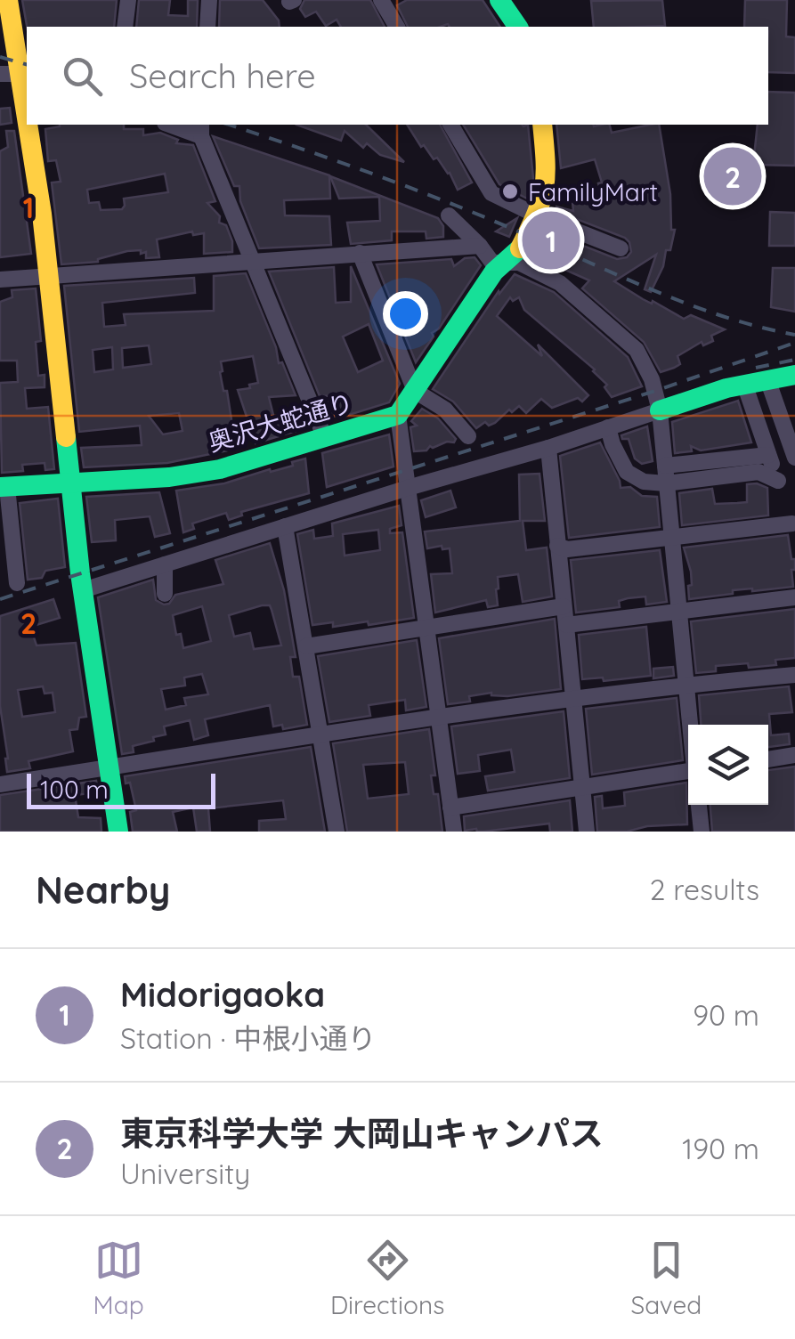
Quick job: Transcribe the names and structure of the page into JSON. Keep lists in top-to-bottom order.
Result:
{
  "streets": {
    "street": ["奥沢大蛇通り"]
  },
  "places": ["FamilyMart"],
  "scale_bar": "100 m",
  "page": {
    "search": "Search here",
    "pins": ["2", "1"],
    "scale": "100 m",
    "heading": ["Nearby", "2 results"],
    "list": [
      {
        "mark": "1",
        "name": "Midorigaoka",
        "note": "Station · 中根小通り",
        "value": "90 m"
      },
      {
        "mark": "2",
        "name": "東京科学大学 大岡山キャンパス",
        "note": "University",
        "value": "190 m"
      }
    ],
    "nav": ["Map", "Directions", "Saved"]
  },
  "grid": {
    "rows": ["1", "2"]
  }
}
